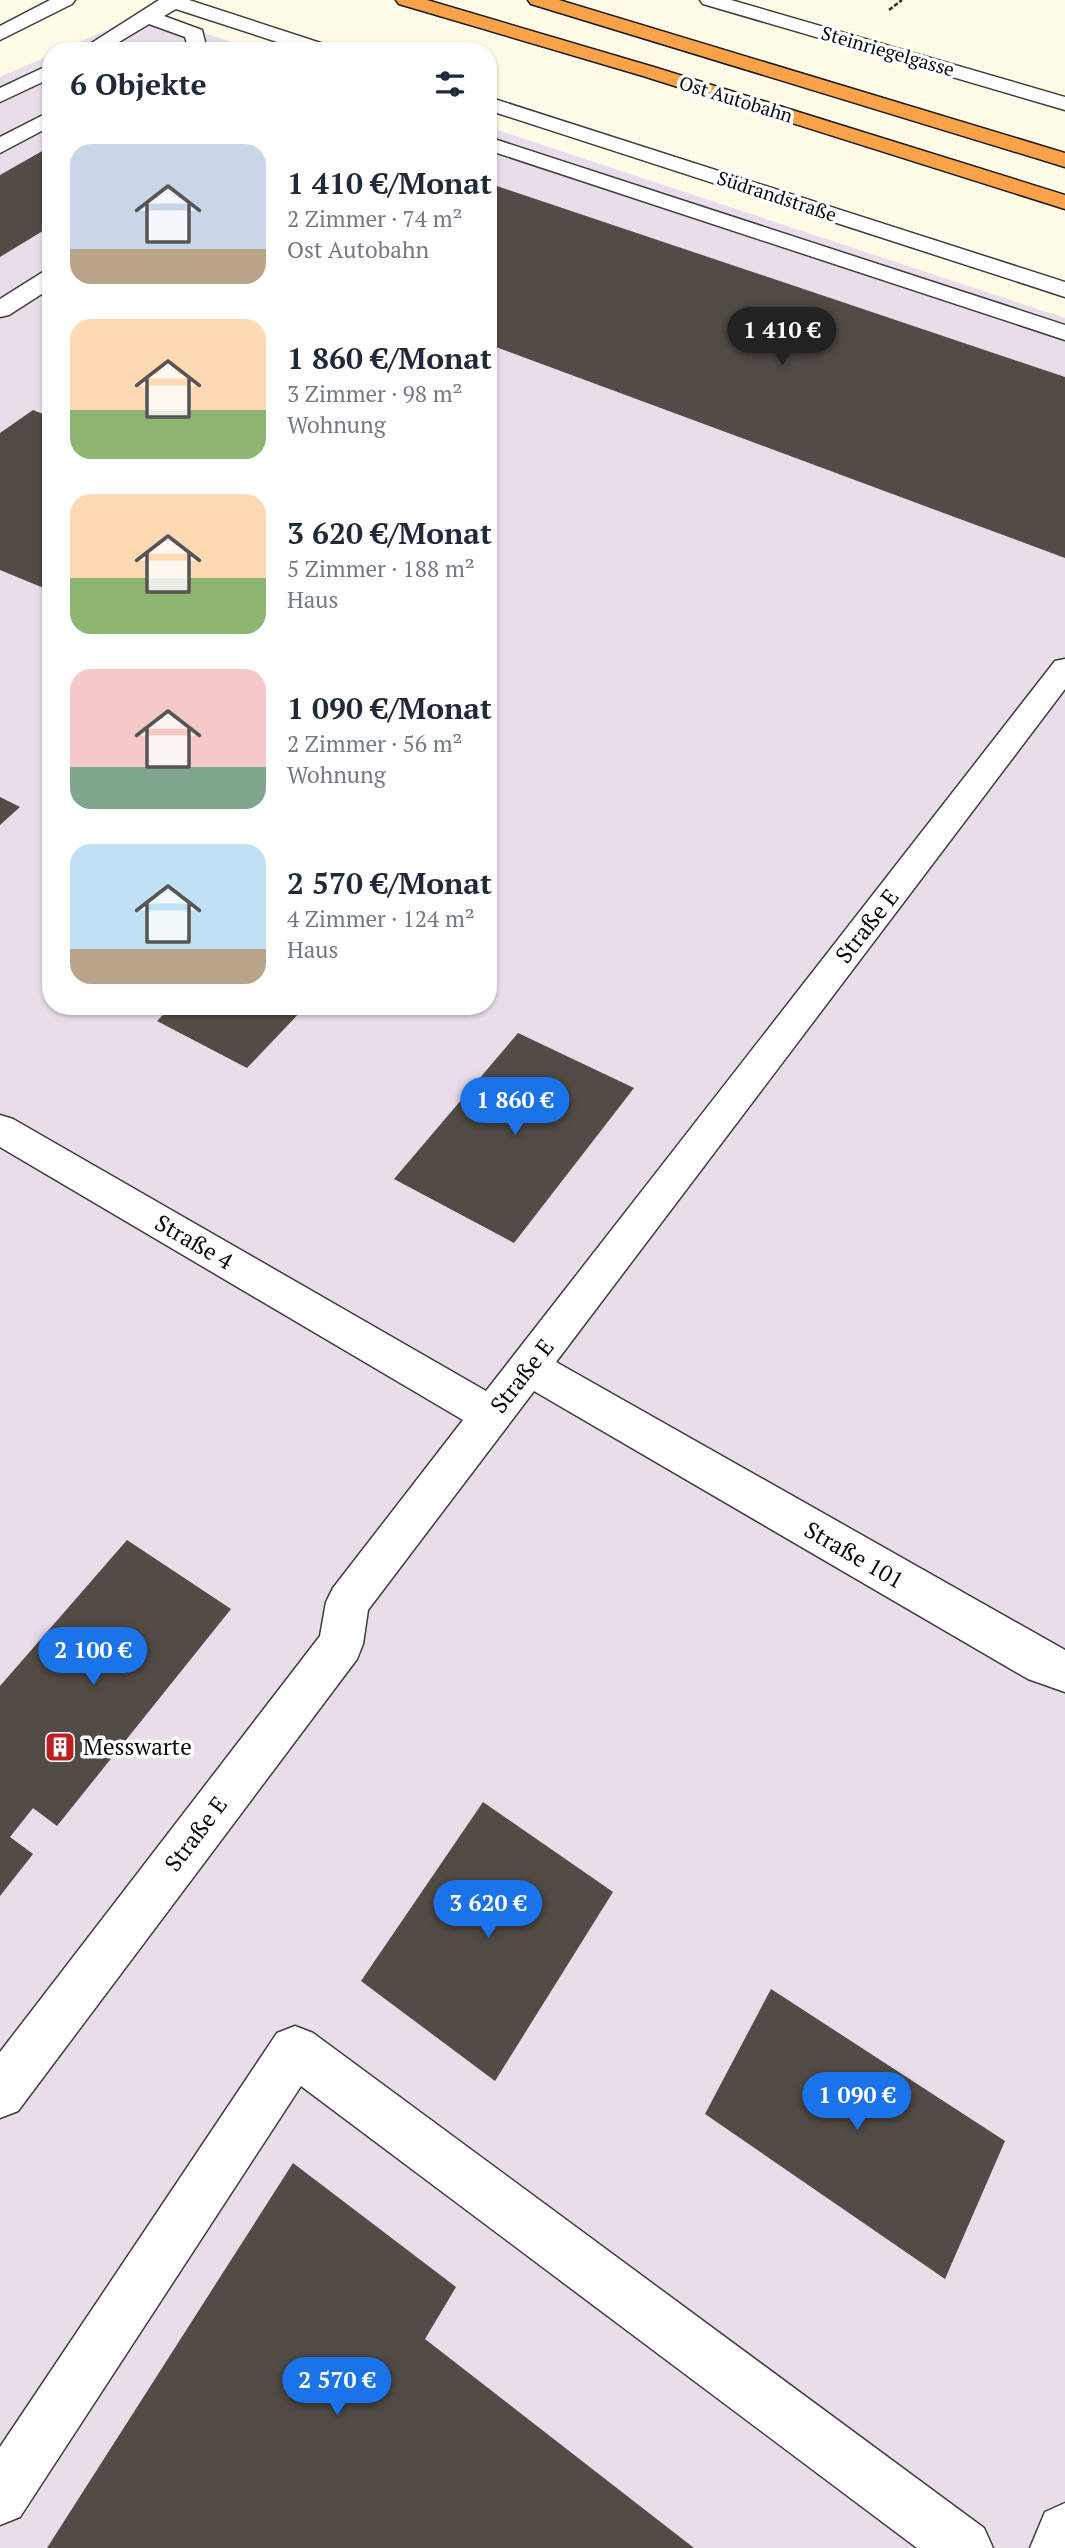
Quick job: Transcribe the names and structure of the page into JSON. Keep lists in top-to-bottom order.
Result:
{
  "streets": {
    "highway": ["Ost Autobahn"],
    "street": [
      "Steinriegelgasse",
      "Südrandstraße",
      "Straße E",
      "Straße 4",
      "Straße 101"
    ]
  },
  "crossings": [
    ["Straße E", "Straße 4"],
    ["Straße E", "Straße 101"]
  ],
  "places": {
    "building": ["Messwarte"]
  },
  "page": {
    "heading": "6 Objekte",
    "list": [
      {
        "name": "1 410 €/Monat",
        "note": "2 Zimmer · 74 m² · Ost Autobahn"
      },
      {
        "name": "1 860 €/Monat",
        "note": "3 Zimmer · 98 m² · Wohnung"
      },
      {
        "name": "3 620 €/Monat",
        "note": "5 Zimmer · 188 m² · Haus"
      },
      {
        "name": "1 090 €/Monat",
        "note": "2 Zimmer · 56 m² · Wohnung"
      },
      {
        "name": "2 570 €/Monat",
        "note": "4 Zimmer · 124 m² · Haus"
      }
    ],
    "price": [
      "1 410 €",
      "1 860 €",
      "2 100 €",
      "3 620 €",
      "1 090 €",
      "2 570 €"
    ]
  }
}
